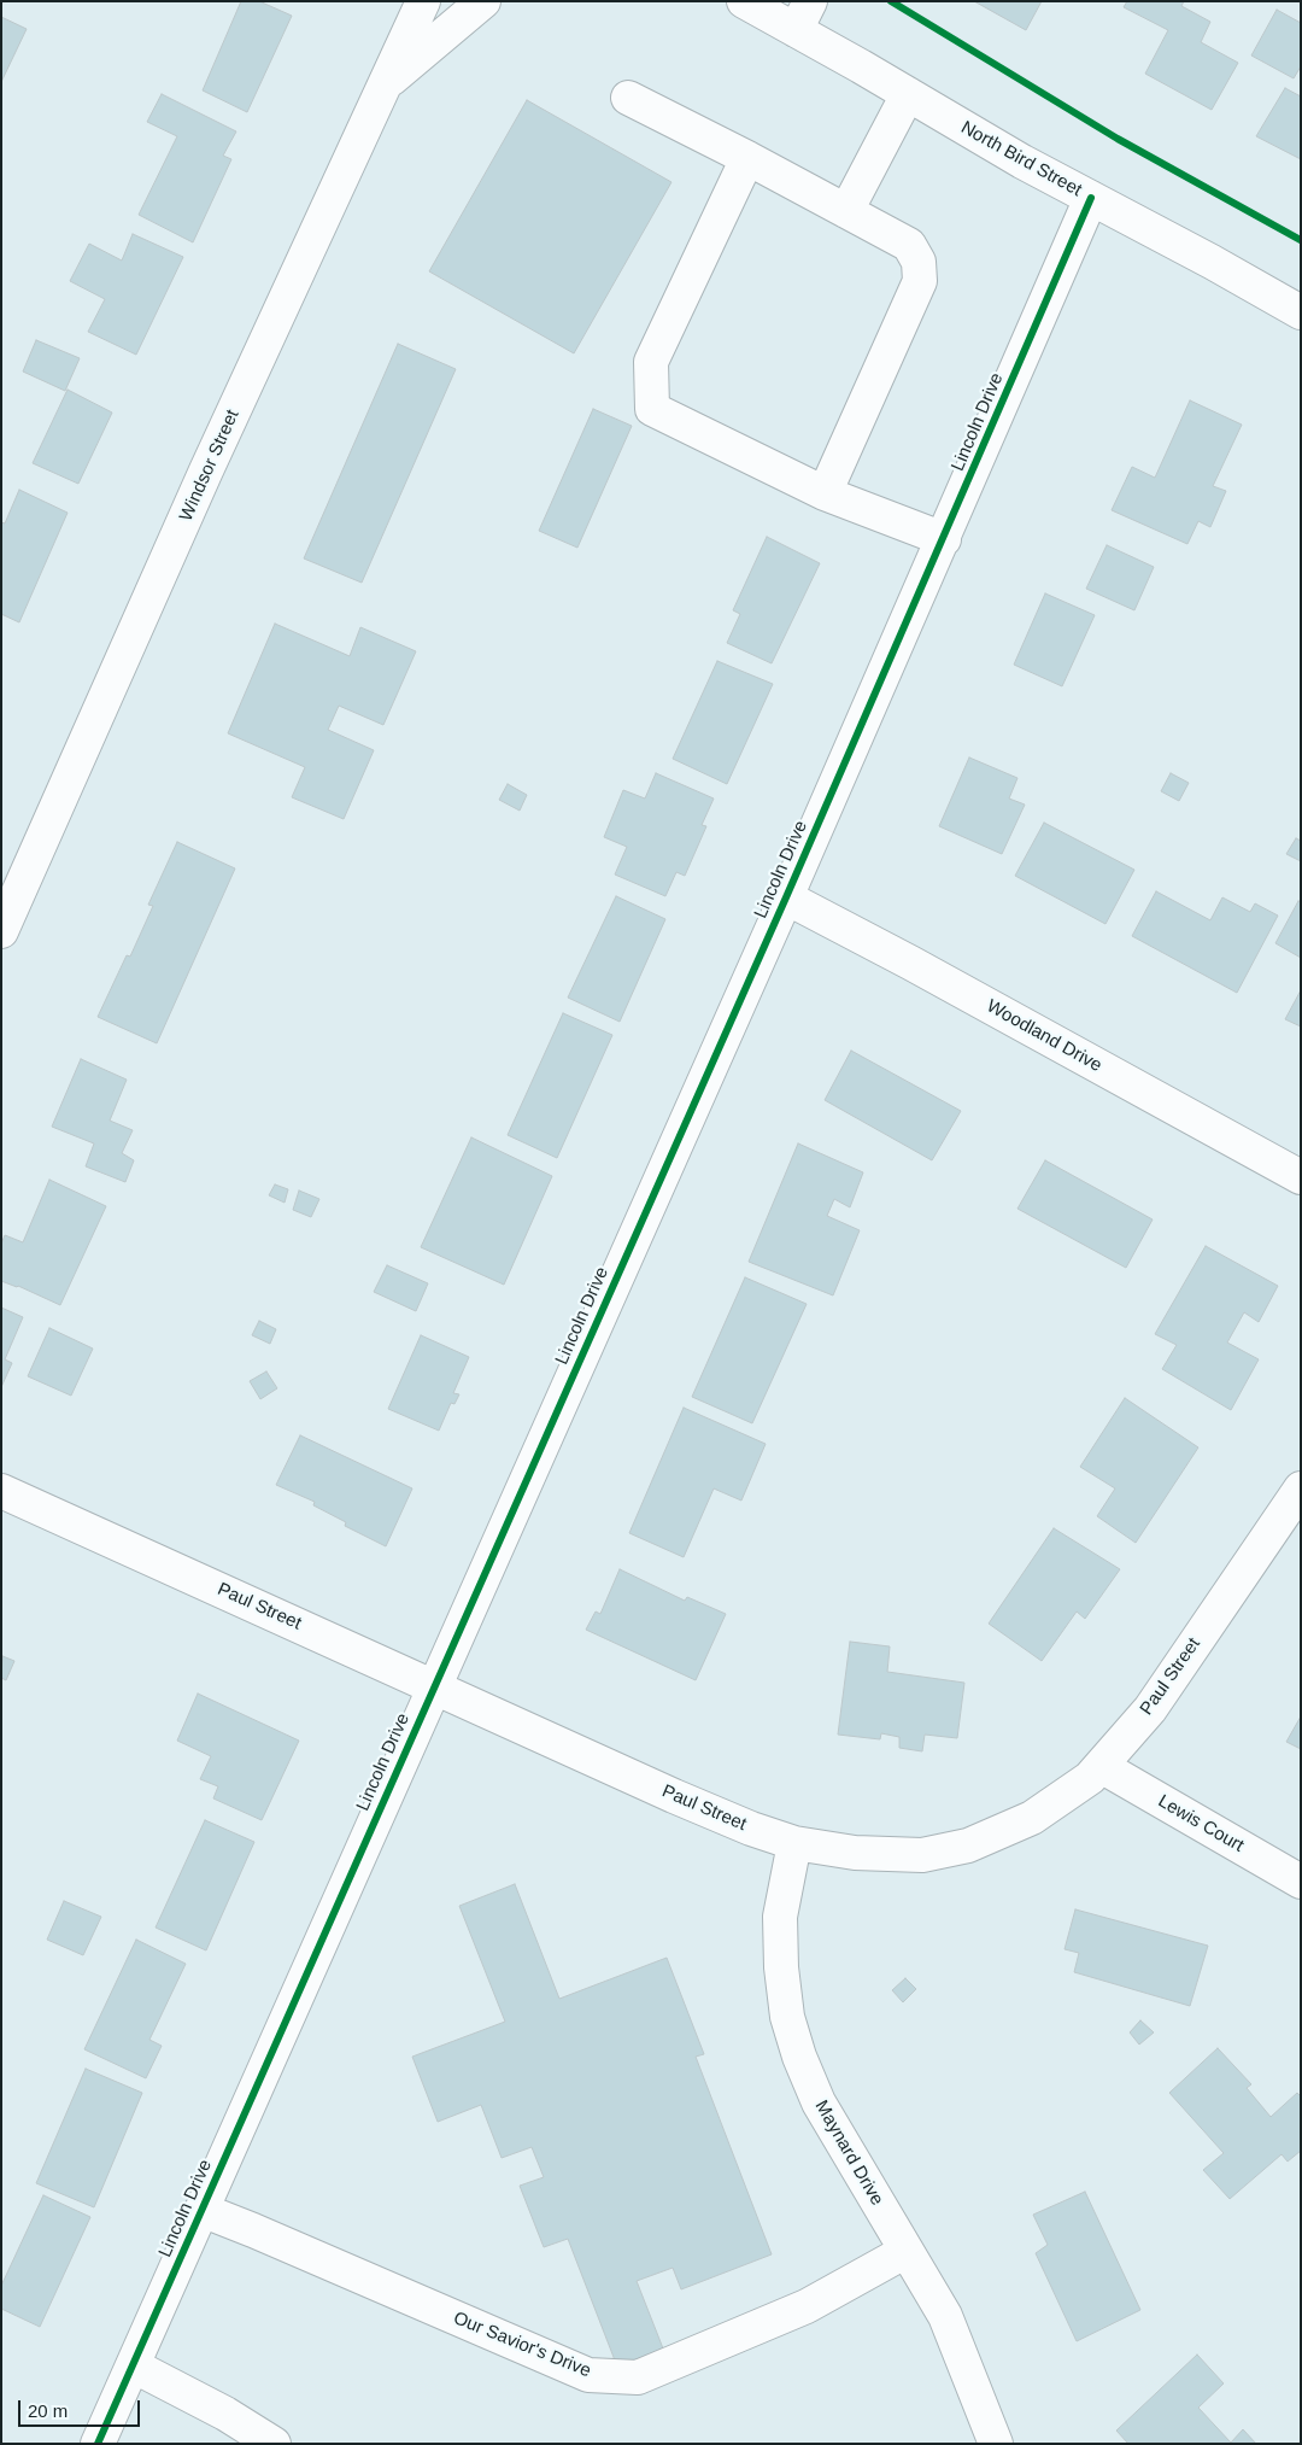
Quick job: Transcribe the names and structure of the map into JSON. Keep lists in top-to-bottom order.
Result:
{
  "streets": {
    "street": [
      "North Bird Street",
      "Lincoln Drive",
      "Windsor Street",
      "Woodland Drive",
      "Paul Street",
      "Lewis Court",
      "Maynard Drive",
      "Our Savior's Drive"
    ]
  },
  "crossings": [
    ["North Bird Street", "Lincoln Drive"],
    ["Lincoln Drive", "Woodland Drive"],
    ["Lincoln Drive", "Paul Street"],
    ["Lincoln Drive", "Our Savior's Drive"],
    ["Paul Street", "Lewis Court"],
    ["Paul Street", "Maynard Drive"],
    ["Maynard Drive", "Our Savior's Drive"]
  ],
  "scale_bar": "20 m"
}
